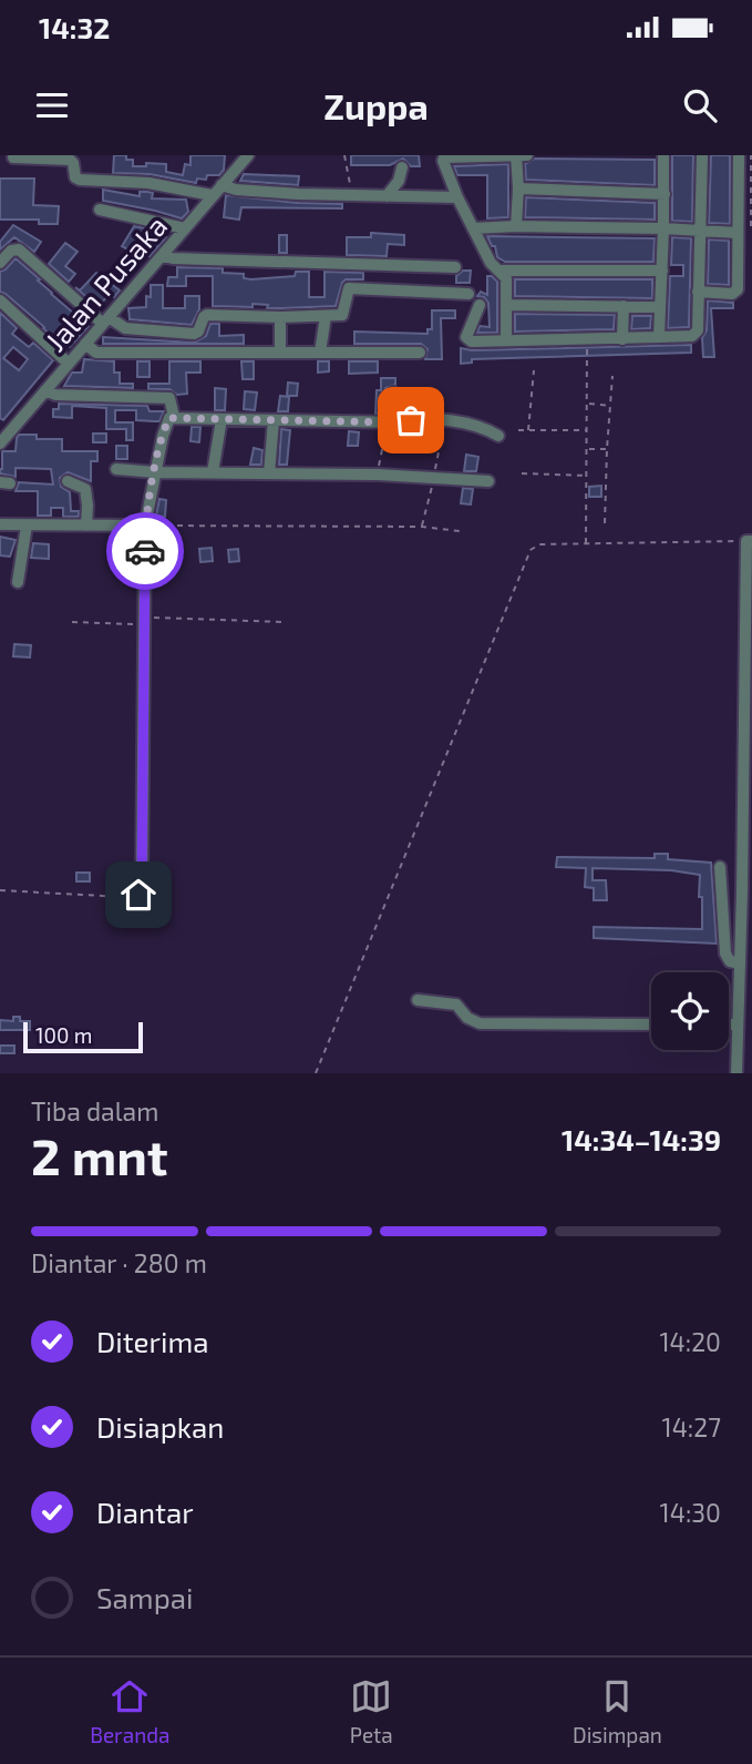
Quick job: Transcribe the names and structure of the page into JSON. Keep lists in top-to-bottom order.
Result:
{
  "streets": {
    "street": ["Jalan Pusaka"]
  },
  "scale_bar": "100 m",
  "page": {
    "status": "14:32",
    "header": "Zuppa",
    "scale": "100 m",
    "heading": ["2 mnt", "Tiba dalam", "14:34–14:39"],
    "bar": "Diantar · 280 m",
    "list": [
      ["Diterima", "14:20"],
      ["Disiapkan", "14:27"],
      ["Diantar", "14:30"],
      "Sampai"
    ],
    "tabs": ["Beranda", "Peta", "Disimpan"]
  }
}
